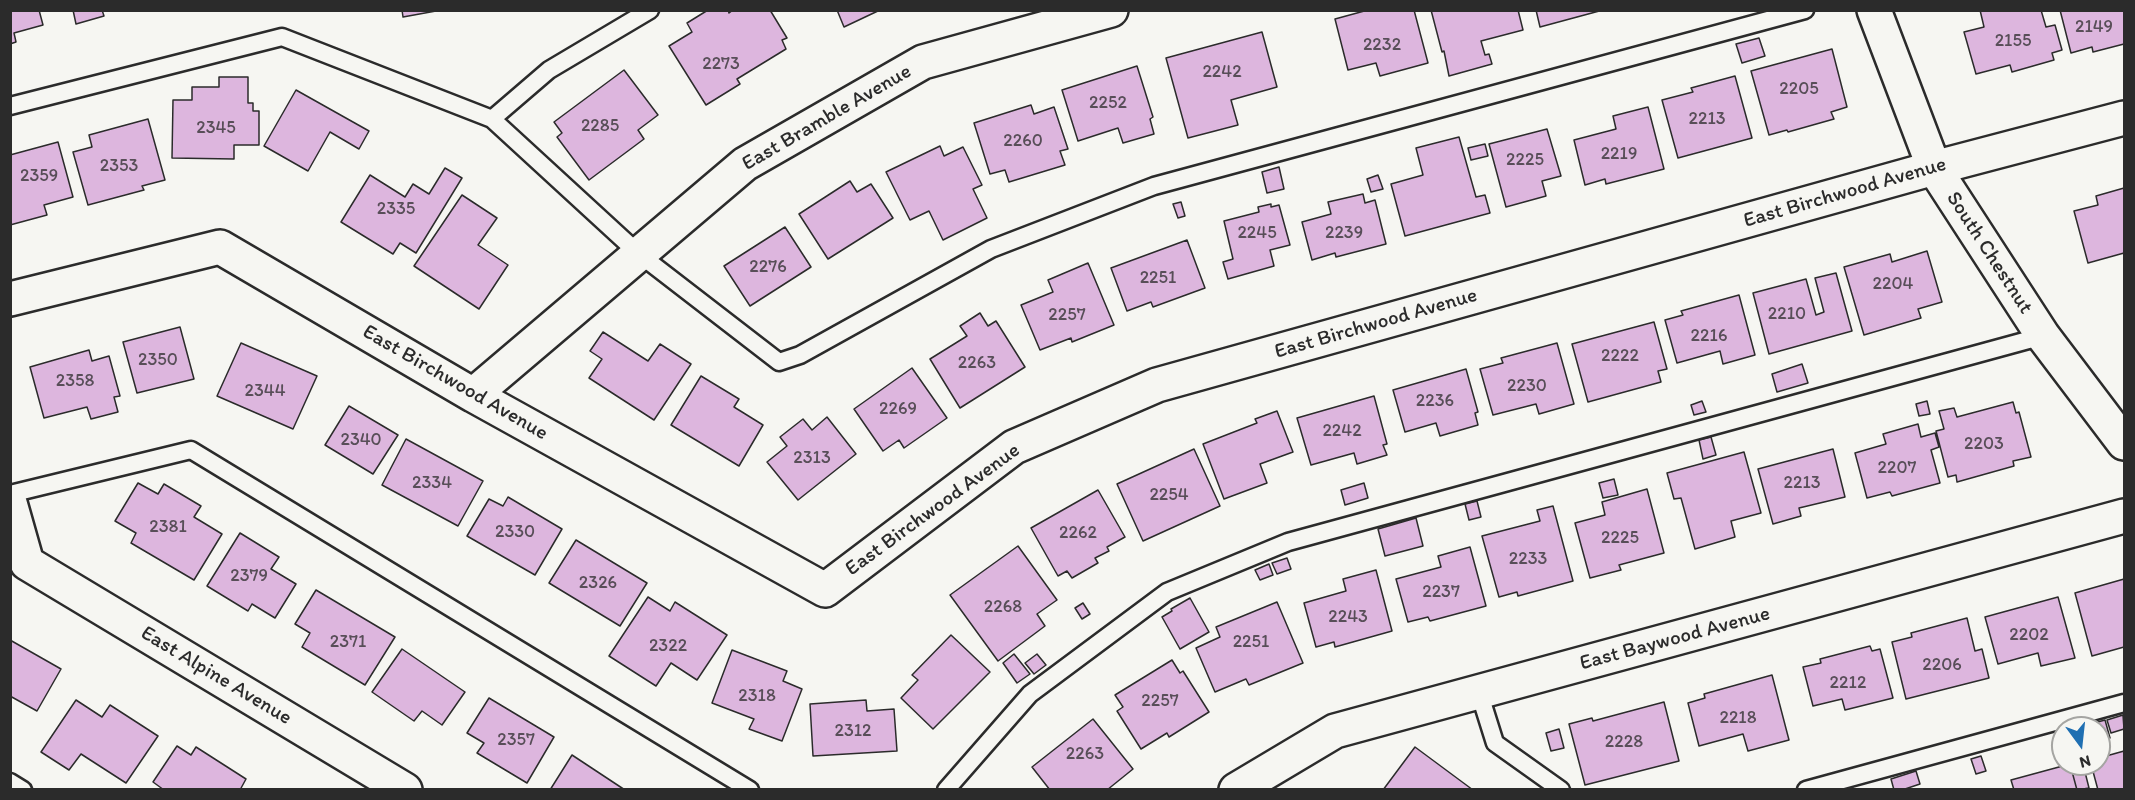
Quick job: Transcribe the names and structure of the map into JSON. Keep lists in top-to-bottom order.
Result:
{
  "streets": {
    "street": [
      "East Bramble Avenue",
      "East Birchwood Avenue",
      "South Chestnut",
      "East Baywood Avenue",
      "East Alpine Avenue"
    ]
  },
  "crossings": [
    ["East Bramble Avenue", "East Birchwood Avenue"],
    ["East Birchwood Avenue", "South Chestnut"]
  ],
  "house_numbers": [
    "2149",
    "2155",
    "2232",
    "2273",
    "2242",
    "2205",
    "2252",
    "2213",
    "2285",
    "2345",
    "2260",
    "2219",
    "2225",
    "2353",
    "2359",
    "2335",
    "2245",
    "2239",
    "2276",
    "2251",
    "2204",
    "2210",
    "2257",
    "2216",
    "2222",
    "2350",
    "2263",
    "2358",
    "2230",
    "2344",
    "2236",
    "2269",
    "2242",
    "2340",
    "2203",
    "2313",
    "2207",
    "2334",
    "2213",
    "2254",
    "2381",
    "2330",
    "2262",
    "2225",
    "2233",
    "2379",
    "2326",
    "2237",
    "2268",
    "2243",
    "2202",
    "2371",
    "2251",
    "2322",
    "2206",
    "2212",
    "2318",
    "2257",
    "2218",
    "2312",
    "2357",
    "2228",
    "2263"
  ],
  "north": "bottom"
}
